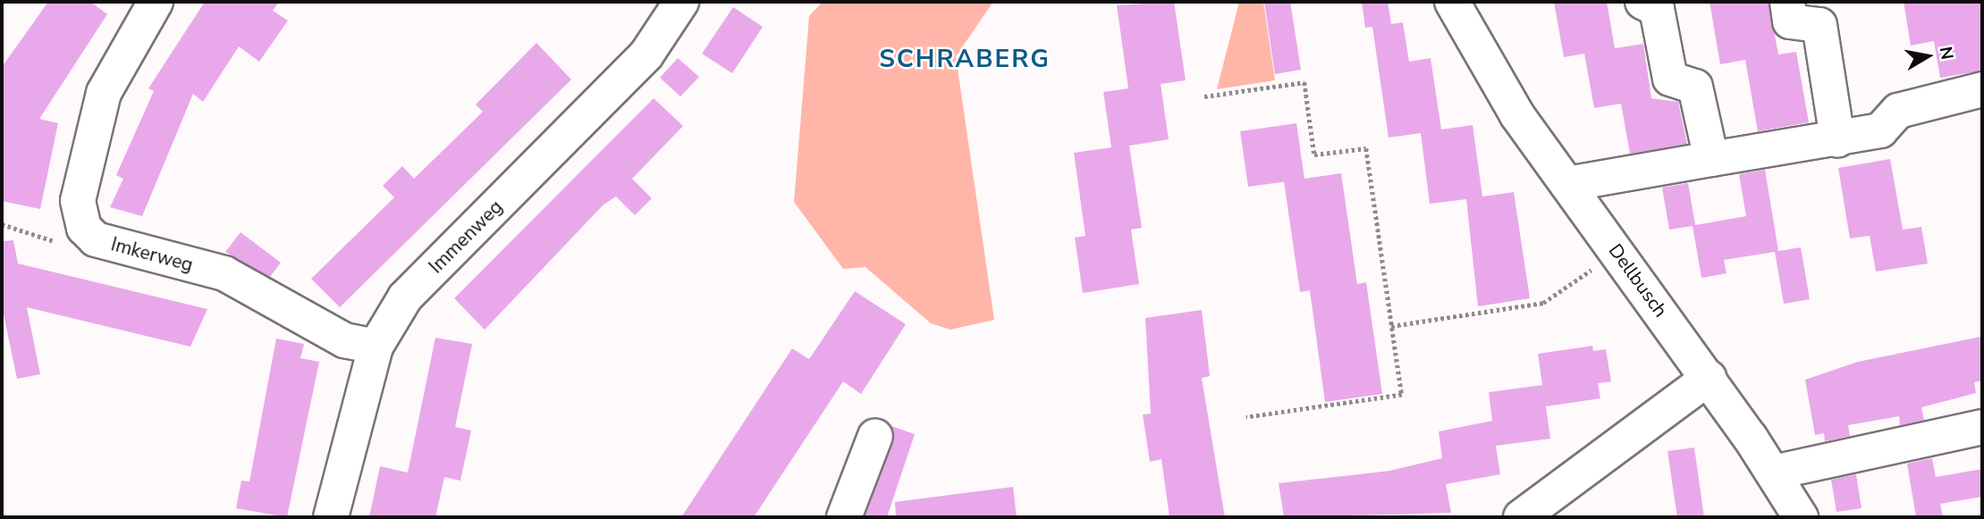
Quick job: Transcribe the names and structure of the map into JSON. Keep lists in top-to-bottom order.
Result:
{
  "streets": {
    "street": ["Immenweg", "Imkerweg", "Dellbusch"]
  },
  "crossings": [
    ["Immenweg", "Imkerweg"]
  ],
  "districts": ["SCHRABERG"],
  "north": "right"
}
